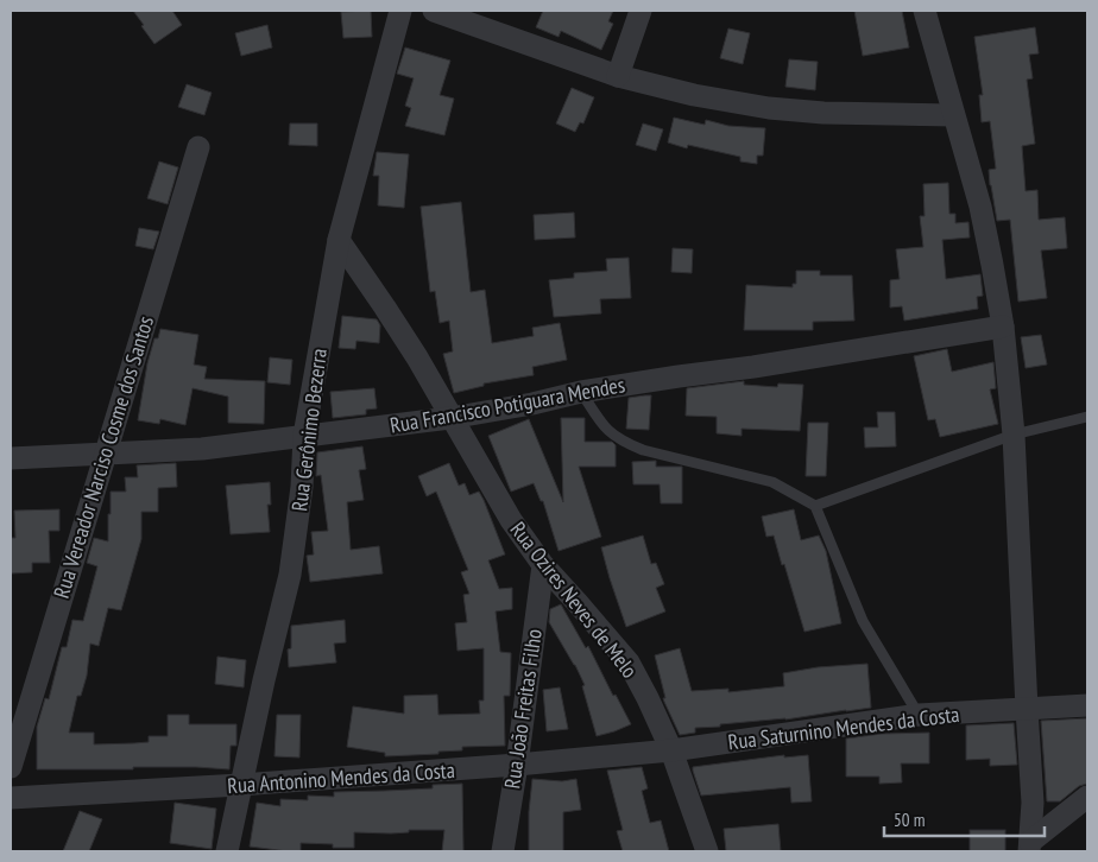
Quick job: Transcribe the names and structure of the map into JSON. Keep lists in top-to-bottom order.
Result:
{
  "streets": {
    "street": [
      "Rua Francisco Potiguara Mendes",
      "Rua Gerônimo Bezerra",
      "Rua Vereador Narciso Cosme dos Santos",
      "Rua Ozires Neves de Melo",
      "Rua João Freitas Filho",
      "Rua Saturnino Mendes da Costa",
      "Rua Antonino Mendes da Costa"
    ]
  },
  "crossings": [
    ["Rua Francisco Potiguara Mendes", "Rua Gerônimo Bezerra"],
    ["Rua Francisco Potiguara Mendes", "Rua Vereador Narciso Cosme dos Santos"],
    ["Rua Francisco Potiguara Mendes", "Rua Ozires Neves de Melo"],
    ["Rua Gerônimo Bezerra", "Rua Ozires Neves de Melo"],
    ["Rua Gerônimo Bezerra", "Rua Antonino Mendes da Costa"],
    ["Rua Ozires Neves de Melo", "Rua João Freitas Filho"],
    ["Rua Ozires Neves de Melo", "Rua Saturnino Mendes da Costa"],
    ["Rua Ozires Neves de Melo", "Rua Antonino Mendes da Costa"],
    ["Rua João Freitas Filho", "Rua Antonino Mendes da Costa"],
    ["Rua Saturnino Mendes da Costa", "Rua Antonino Mendes da Costa"]
  ],
  "scale_bar": "50 m"
}
